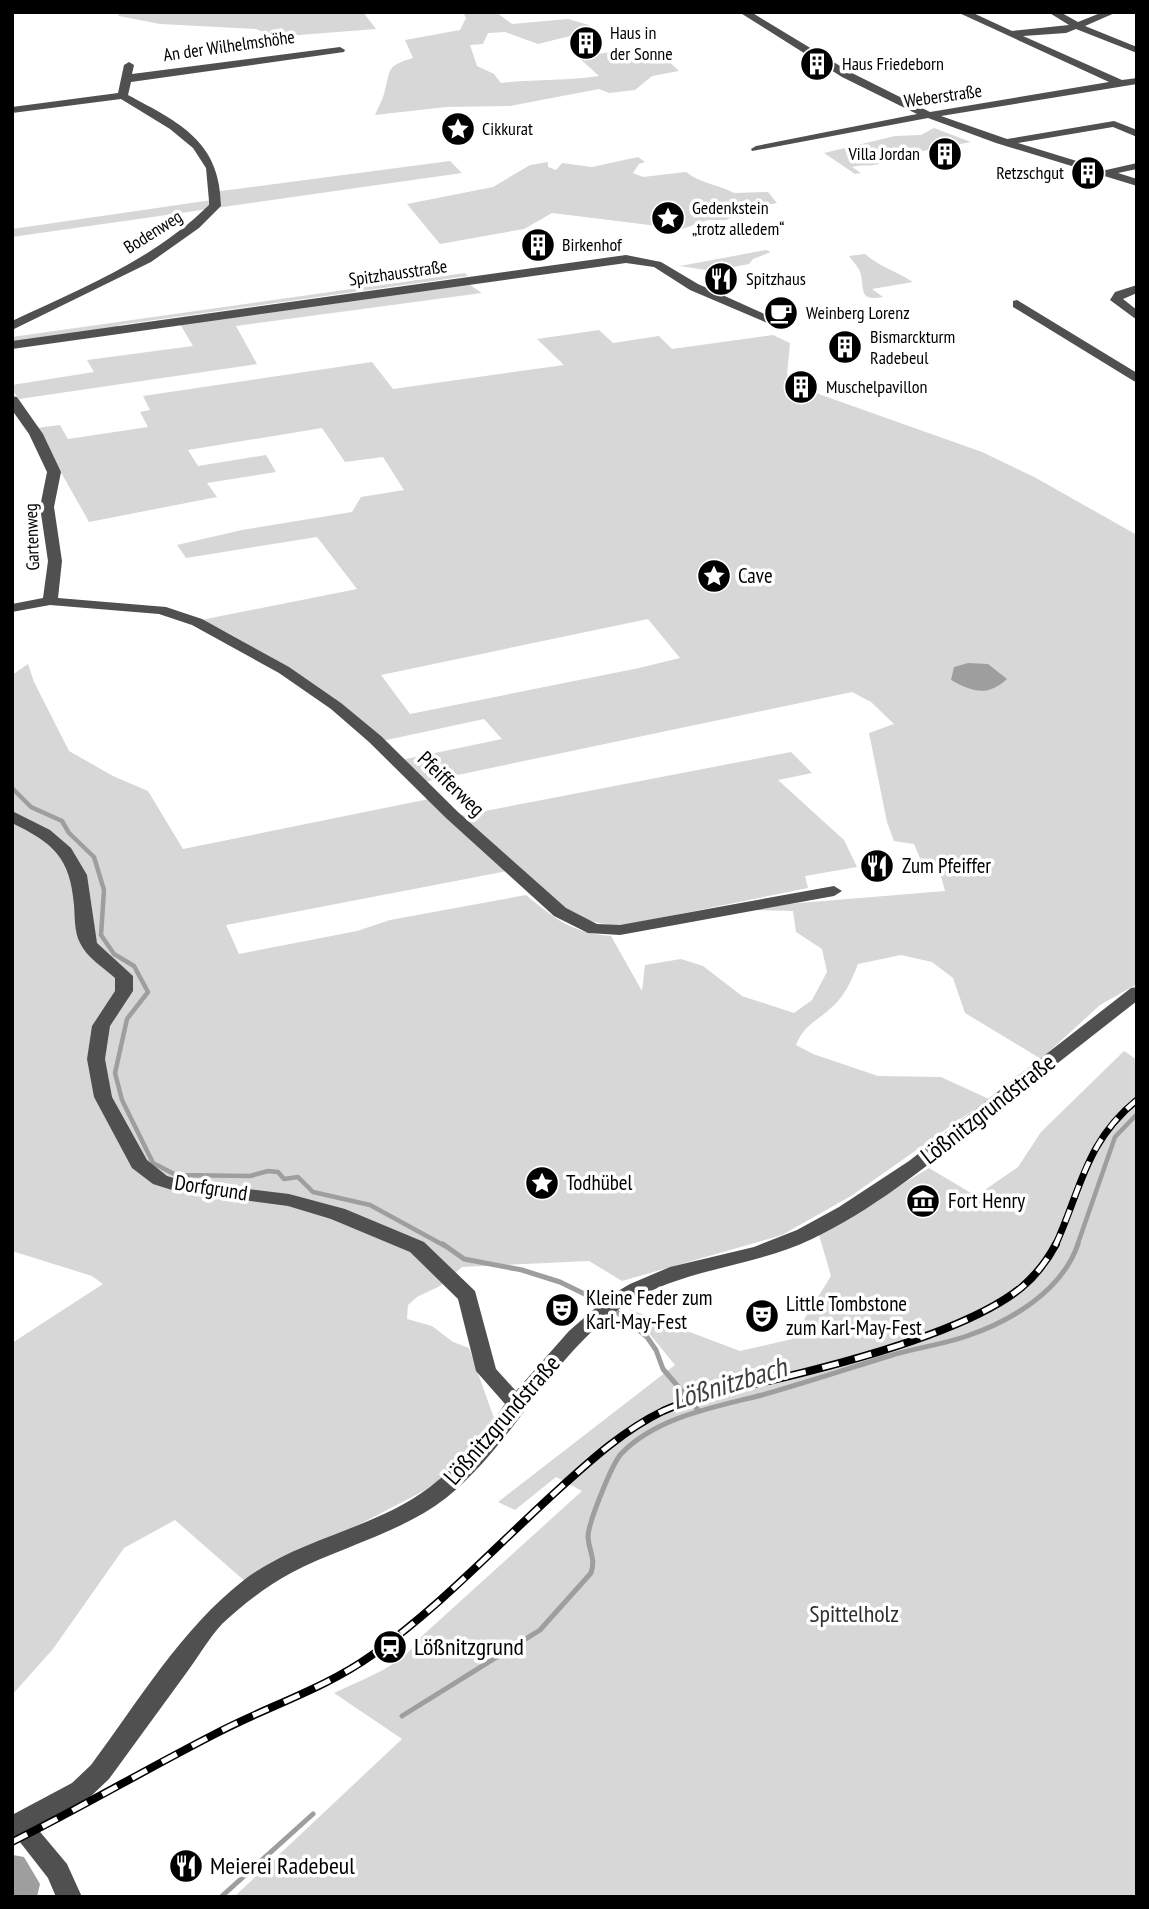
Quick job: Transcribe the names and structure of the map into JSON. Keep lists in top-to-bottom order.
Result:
{
  "streets": {
    "street": [
      "An der Wilhelmshöhe",
      "Weberstraße",
      "Bodenweg",
      "Spitzhausstraße",
      "Gartenweg",
      "Pfeifferweg",
      "Lößnitzgrundstraße",
      "Dorfgrund"
    ]
  },
  "crossings": [
    ["Gartenweg", "Pfeifferweg"],
    ["Lößnitzgrundstraße", "Dorfgrund"]
  ],
  "water": ["Lößnitzbach"],
  "parks": ["Spittelholz"],
  "places": {
    "building": [
      "Haus in der Sonne",
      "Haus Friedeborn",
      "Villa Jordan",
      "Retzschgut",
      "Birkenhof",
      "Bismarckturm Radebeul",
      "Muschelpavillon"
    ],
    "place": [
      "Cikkurat",
      "Gedenkstein „trotz alledem“",
      "Cave",
      "Todhübel"
    ],
    "restaurant": ["Spitzhaus", "Zum Pfeiffer", "Meierei Radebeul"],
    "cafe": ["Weinberg Lorenz"],
    "museum": ["Fort Henry"],
    "theatre": ["Kleine Feder zum Karl-May-Fest", "Little Tombstone zum Karl-May-Fest"],
    "station": ["Lößnitzgrund"]
  }
}
